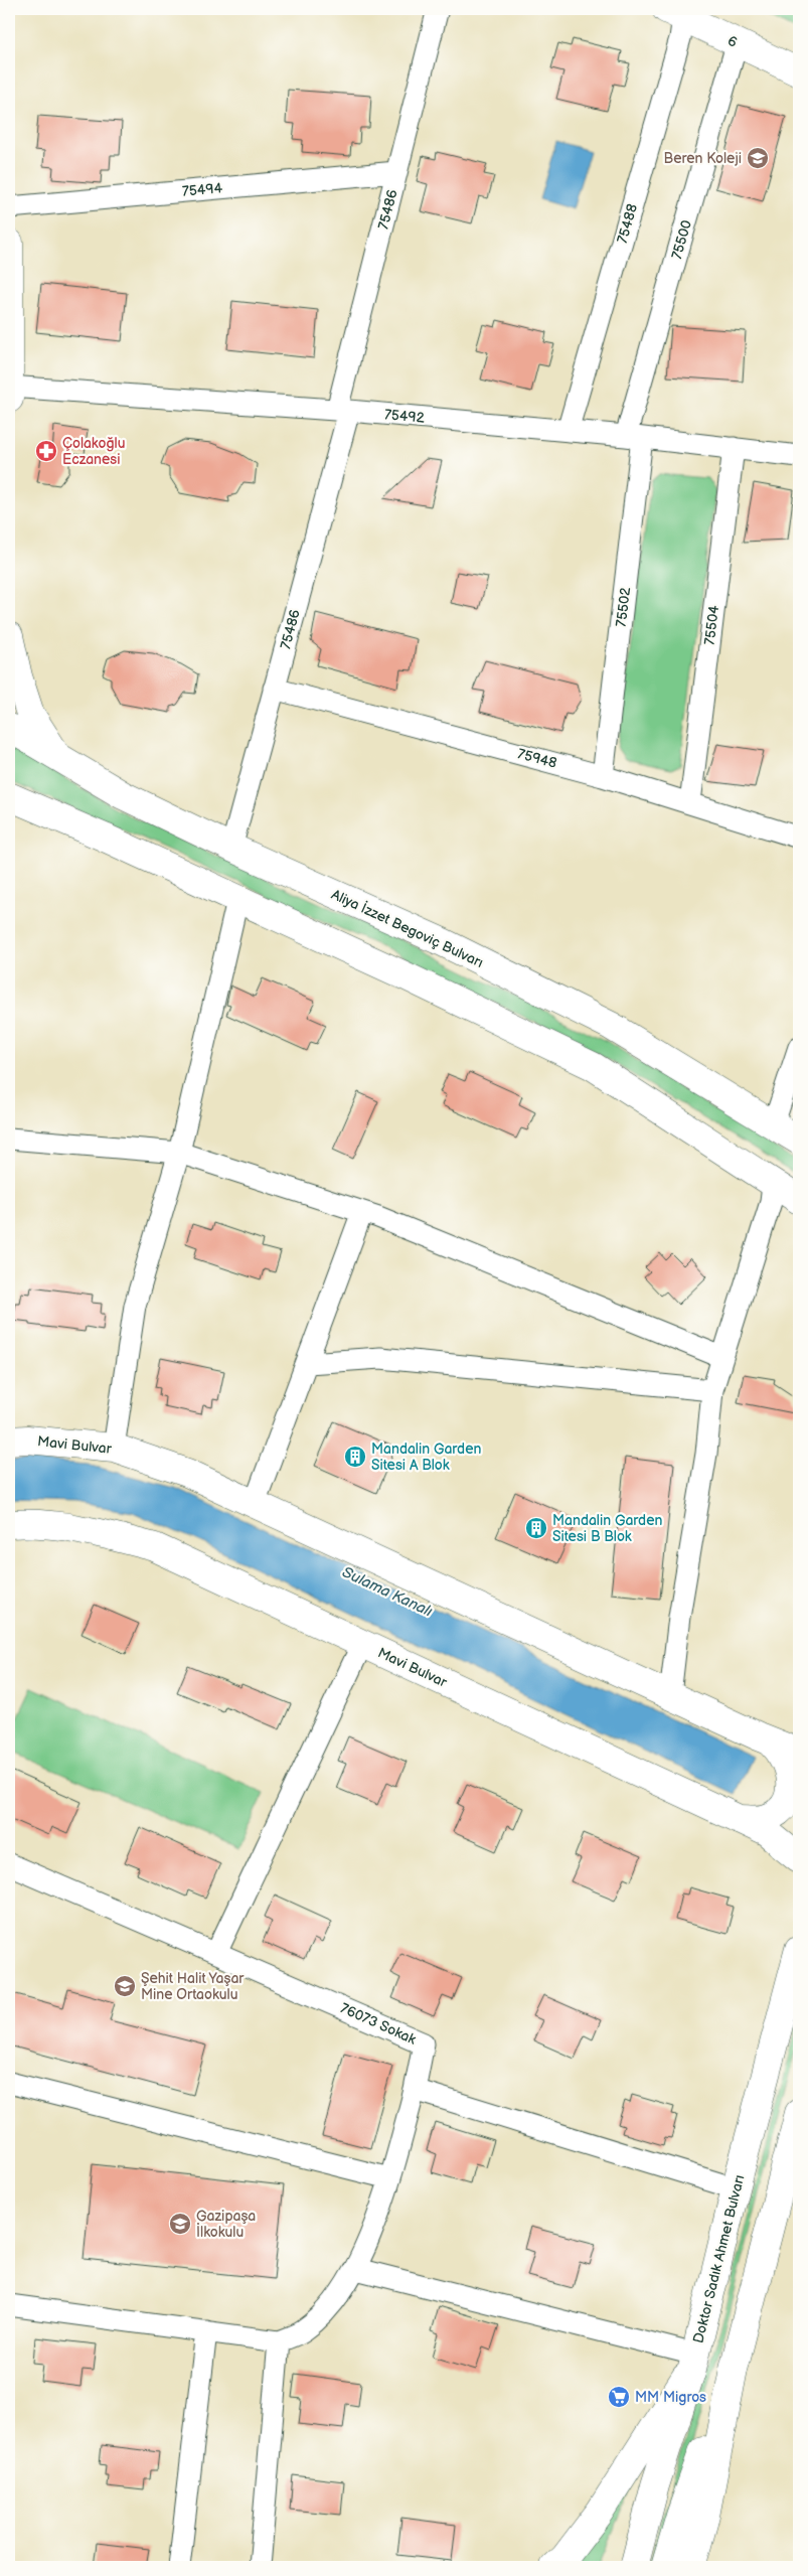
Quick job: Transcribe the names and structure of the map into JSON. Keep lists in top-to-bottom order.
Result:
{
  "streets": {
    "main road": [
      "6",
      "Aliya İzzet Begoviç Bulvarı",
      "Mavi Bulvar",
      "Doktor Sadık Ahmet Bulvarı"
    ],
    "street": [
      "75494",
      "75486",
      "75488",
      "75500",
      "75492",
      "75502",
      "75504",
      "75948",
      "76073 Sokak"
    ]
  },
  "crossings": [
    ["6", "75488"],
    ["6", "75500"],
    ["75494", "75486"],
    ["75486", "75492"],
    ["75486", "75948"],
    ["75486", "Aliya İzzet Begoviç Bulvarı"],
    ["75488", "75492"],
    ["75500", "75492"],
    ["75500", "75502"],
    ["75492", "75502"],
    ["75492", "75504"],
    ["75502", "75948"],
    ["75504", "75948"]
  ],
  "water": ["Sulama Kanalı"],
  "places": {
    "school or university": ["Beren Koleji", "Şehit Halit Yaşar Mine Ortaokulu", "Gazipaşa İlkokulu"],
    "pharmacy": ["Çolakoğlu Eczanesi"],
    "building": ["Mandalin Garden Sitesi A Blok", "Mandalin Garden Sitesi B Blok"],
    "supermarket": ["MM Migros"]
  }
}
